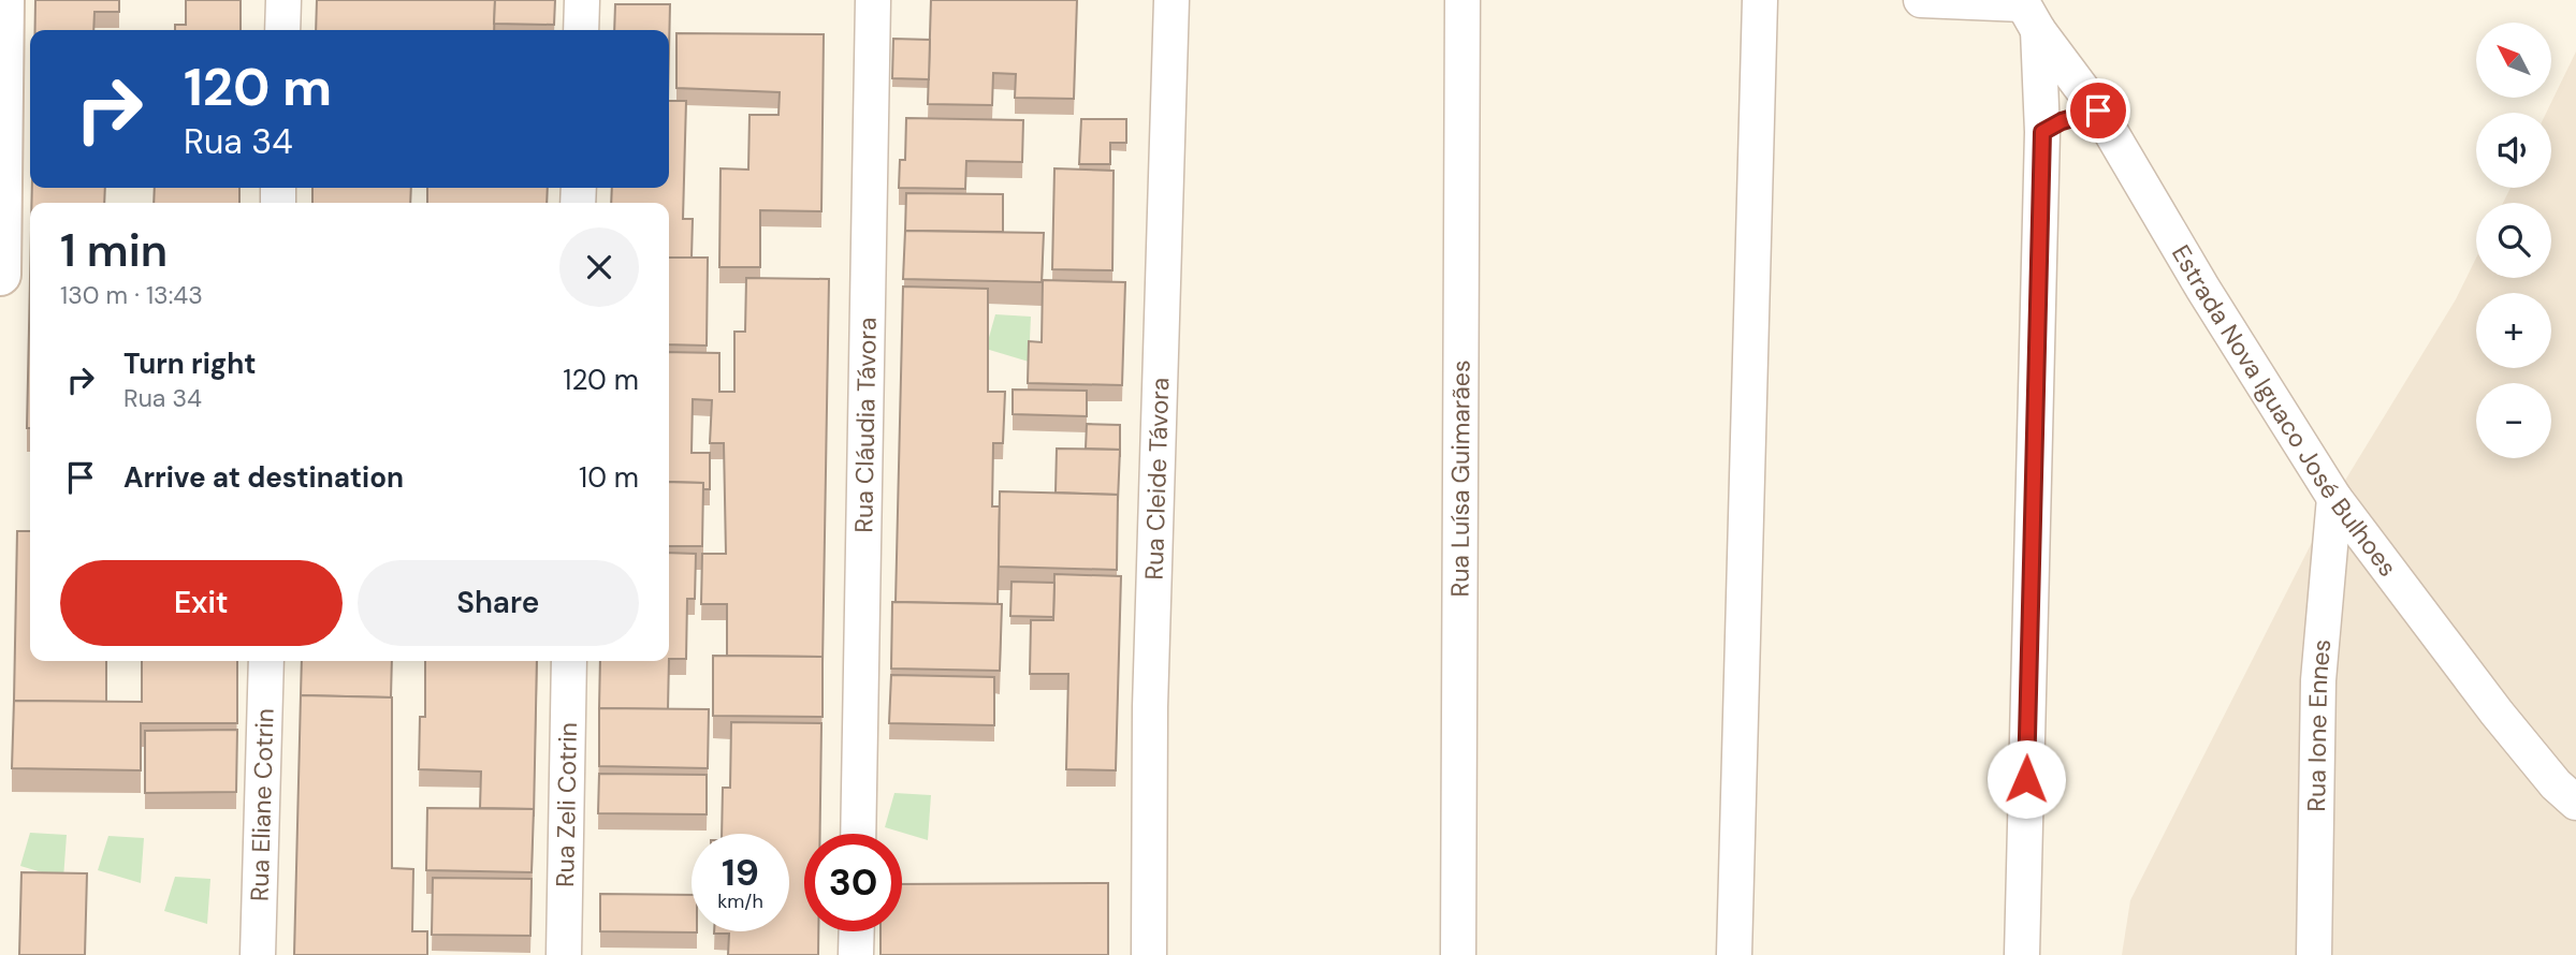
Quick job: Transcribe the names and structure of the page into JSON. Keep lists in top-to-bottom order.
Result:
{
  "streets": {
    "street": [
      "Estrada Nova Iguaco José Bulhoes",
      "Rua Cláudia Távora",
      "Rua Cleide Távora",
      "Rua Luísa Guimarães",
      "Rua Ione Ennes",
      "Rua Eliane Cotrin",
      "Rua Zeli Cotrin"
    ]
  },
  "crossings": [
    ["Estrada Nova Iguaco José Bulhoes", "Rua Ione Ennes"]
  ],
  "north": "top left",
  "page": {
    "map_buttons": ["+", "−"],
    "turn": ["120 m", "Rua 34"],
    "heading": ["1 min", "130 m · 13:43"],
    "list": [
      {
        "name": "Turn right",
        "note": "Rua 34",
        "value": "120 m"
      },
      {
        "name": "Arrive at destination",
        "value": "10 m"
      }
    ],
    "buttons": ["Exit", "Share"],
    "speed": "19 km/h",
    "limit": "30"
  }
}
